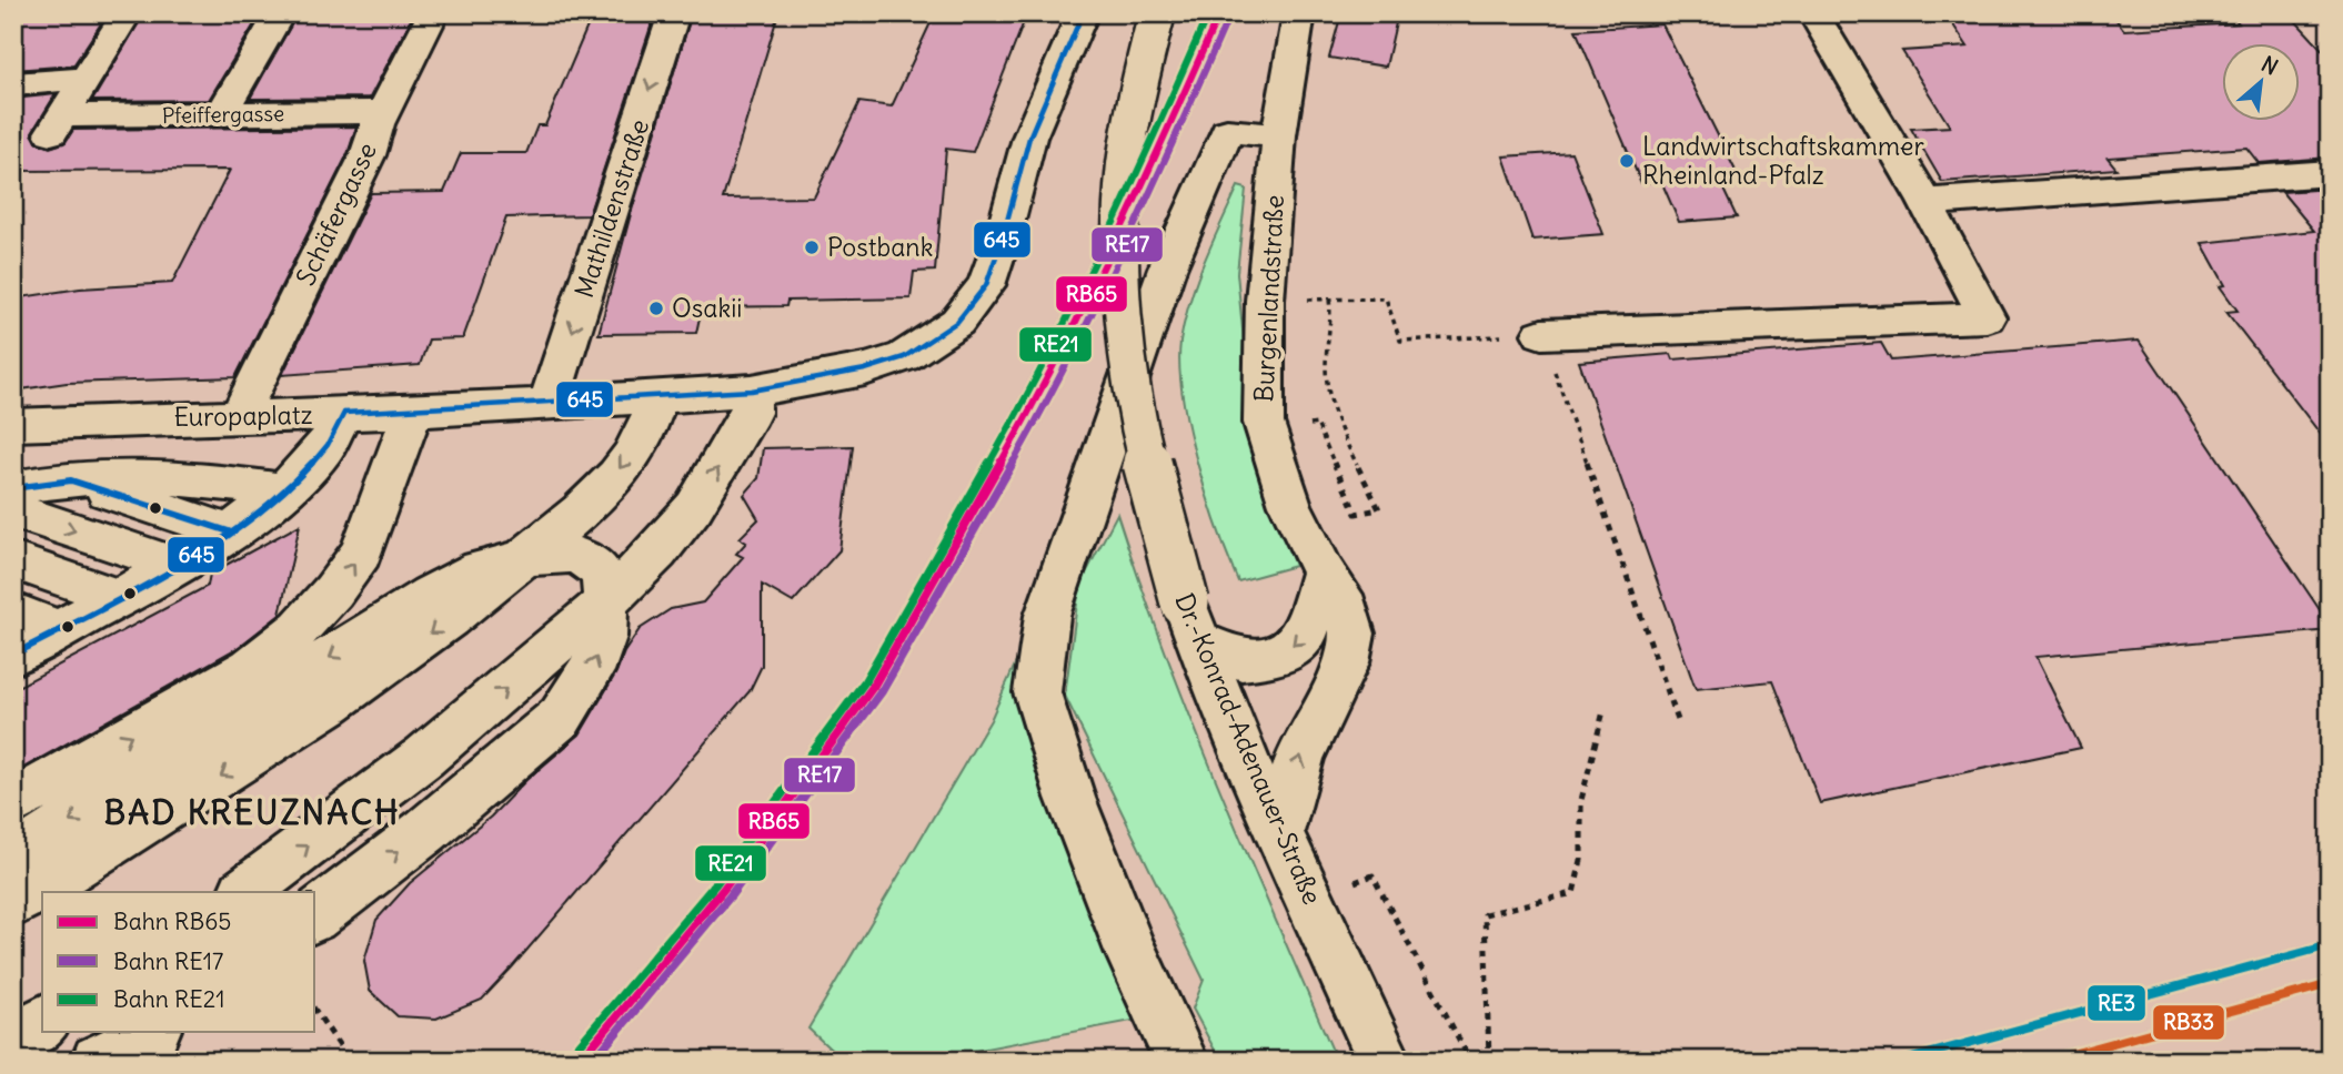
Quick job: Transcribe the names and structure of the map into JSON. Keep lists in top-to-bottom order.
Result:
{
  "streets": {
    "street": [
      "Pfeiffergasse",
      "Mathildenstraße",
      "Schäfergasse",
      "Burgenlandstraße",
      "Europaplatz",
      "Dr.-Konrad-Adenauer-Straße"
    ]
  },
  "crossings": [
    ["Pfeiffergasse", "Schäfergasse"],
    ["Mathildenstraße", "Europaplatz"],
    ["Schäfergasse", "Europaplatz"],
    ["Burgenlandstraße", "Dr.-Konrad-Adenauer-Straße"]
  ],
  "districts": ["BAD KREUZNACH"],
  "places": ["Landwirtschaftskammer Rheinland-Pfalz", "Postbank", "Osakii"],
  "lines": [
    "rail line RB65",
    "rail line RE21",
    "transit line 645",
    "rail line RE17",
    "transit line RE3",
    "transit line RB33"
  ],
  "legend": ["Bahn RB65", "Bahn RE17", "Bahn RE21"],
  "north": "top right"
}
